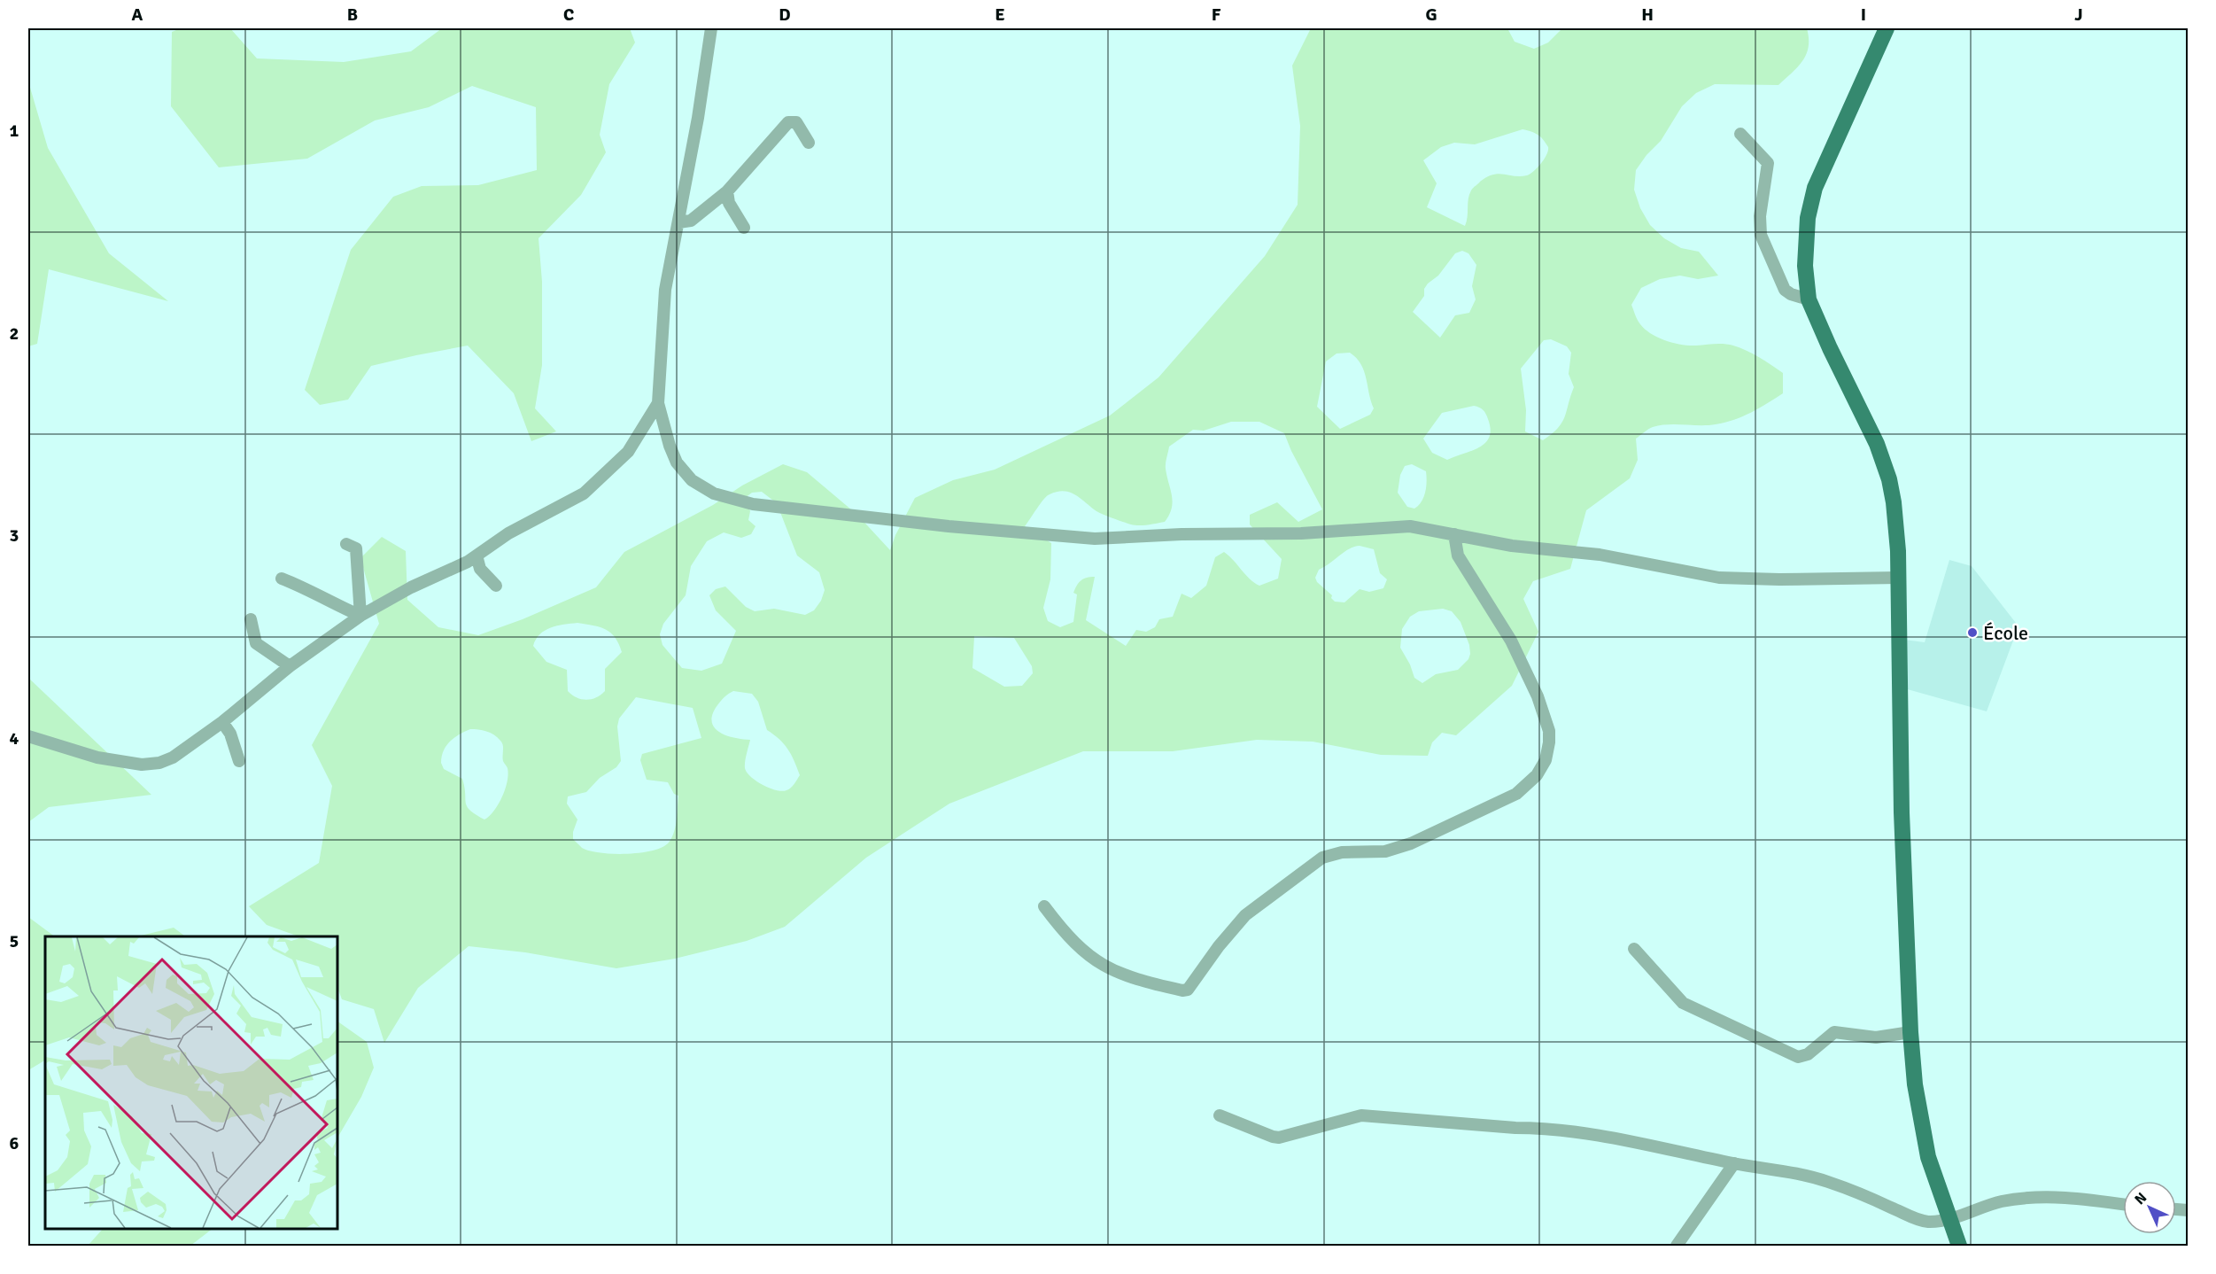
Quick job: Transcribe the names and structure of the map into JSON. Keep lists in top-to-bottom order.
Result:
{
  "places": ["École"],
  "north": "top left",
  "grid": {
    "columns": [
      "A",
      "B",
      "C",
      "D",
      "E",
      "F",
      "G",
      "H",
      "I",
      "J"
    ],
    "rows": [
      "1",
      "2",
      "3",
      "4",
      "5",
      "6"
    ]
  }
}
